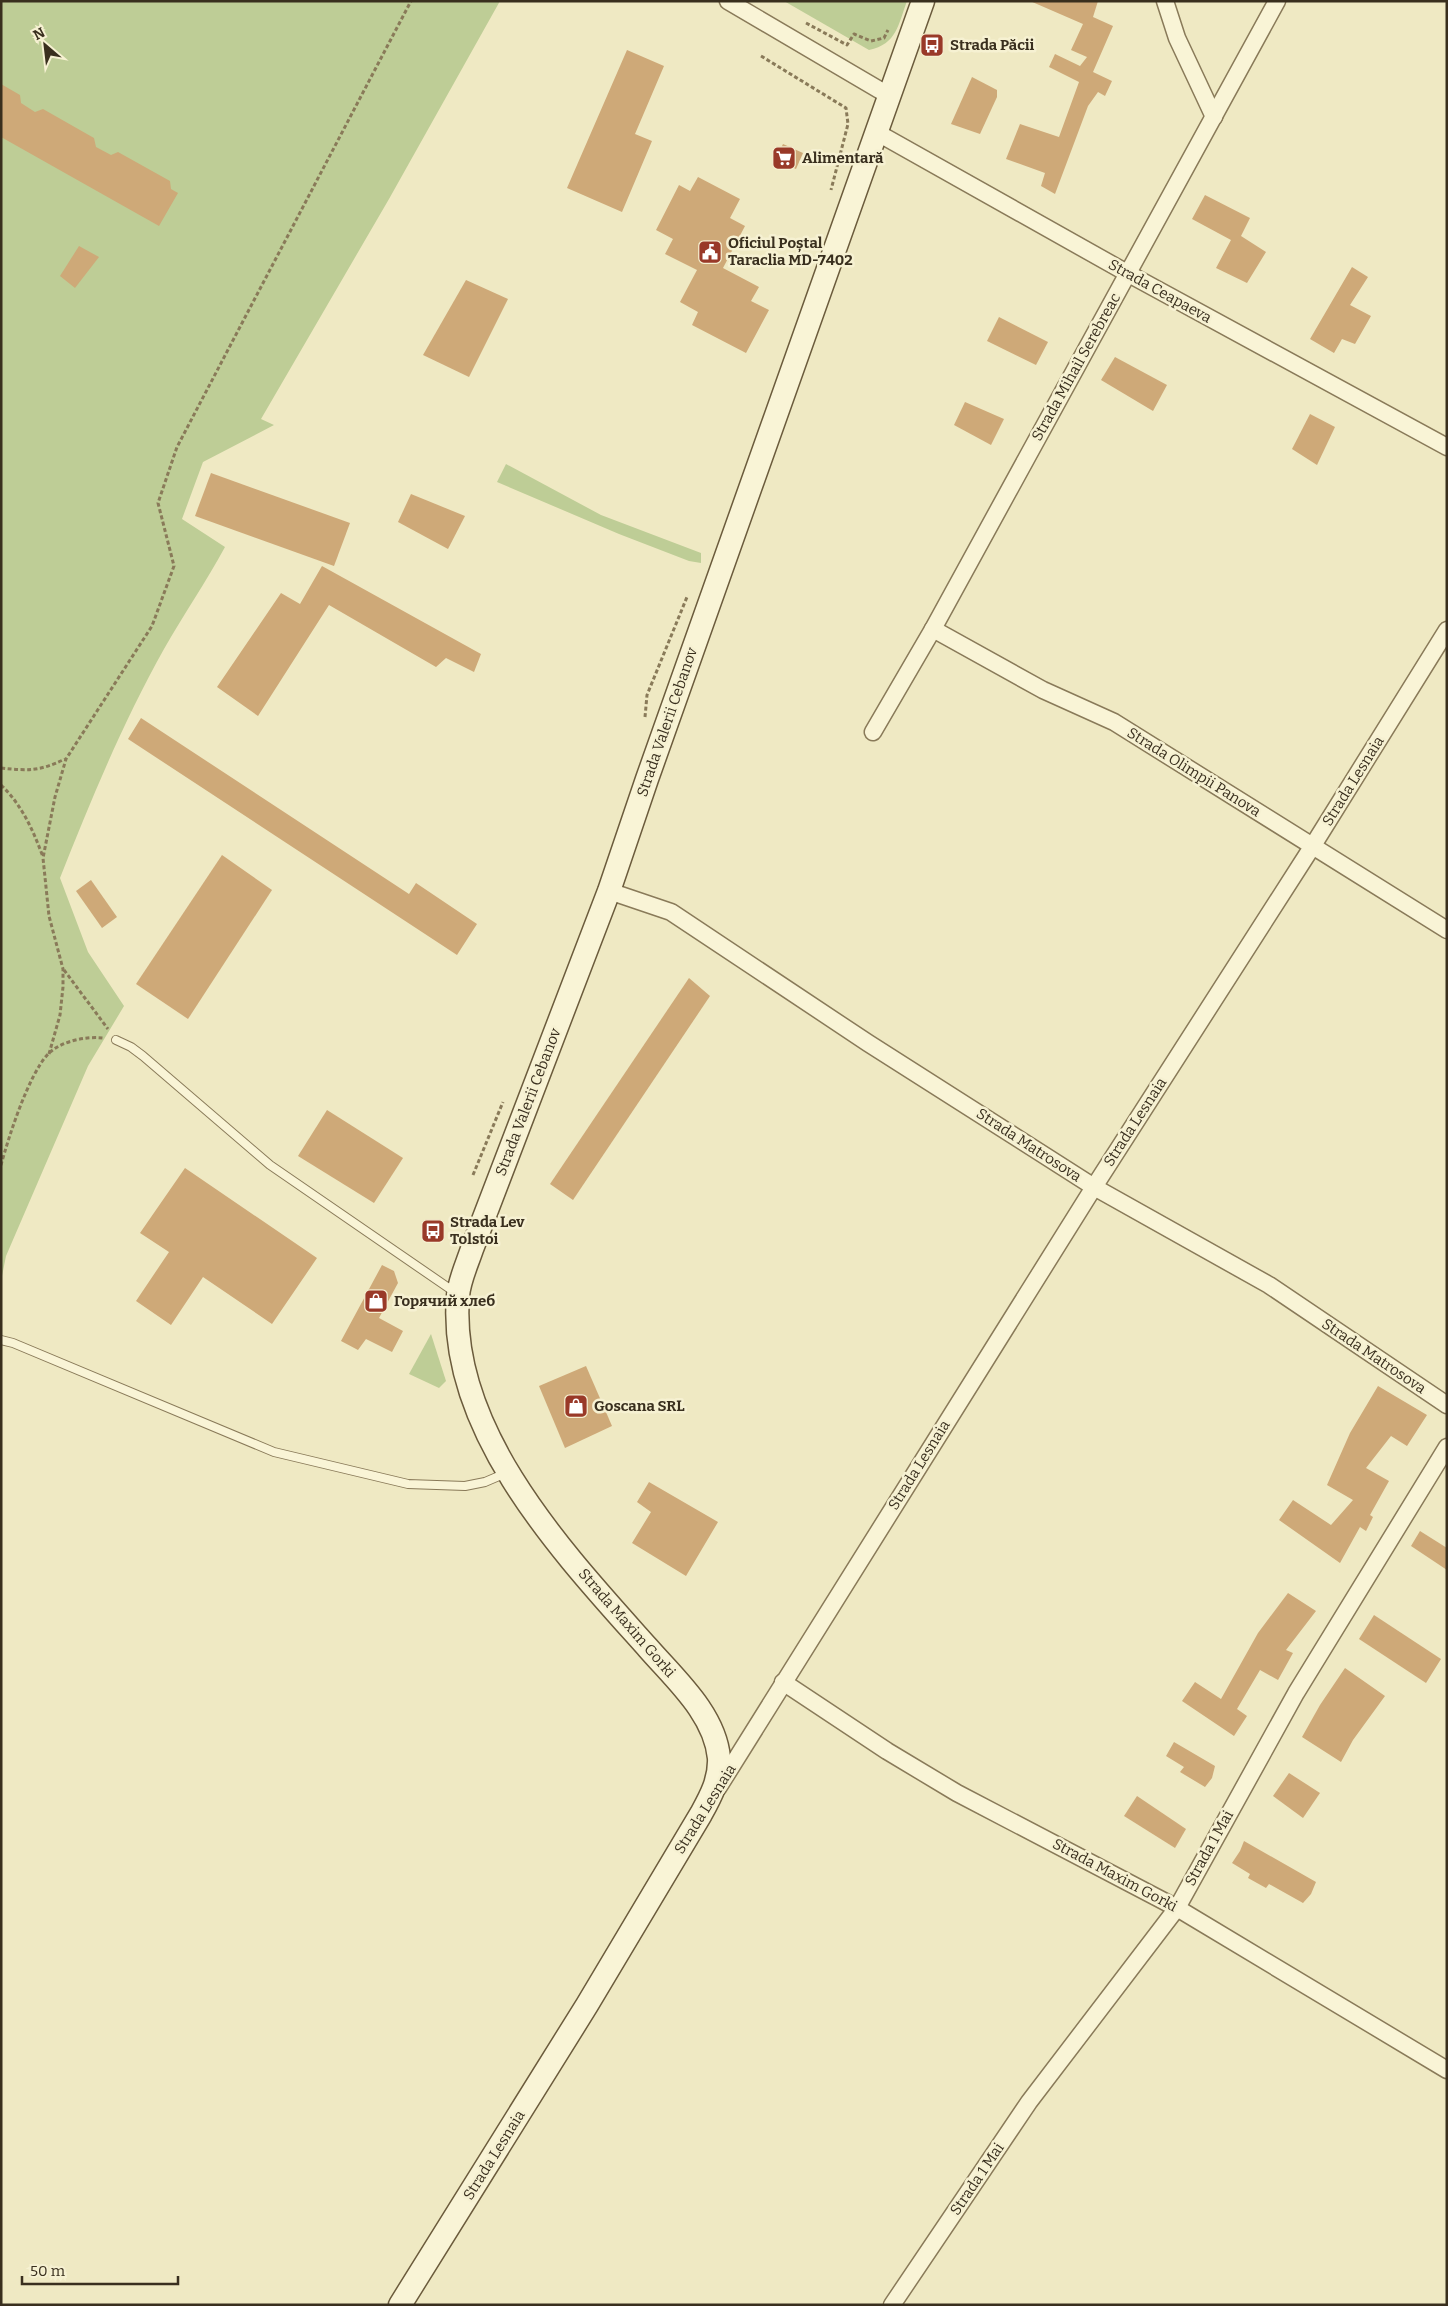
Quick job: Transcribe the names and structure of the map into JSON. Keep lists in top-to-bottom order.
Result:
{
  "streets": {
    "street": [
      "Strada Ceapaeva",
      "Strada Mihail Serebreac",
      "Strada Valerii Cebanov",
      "Strada Olimpii Panova",
      "Strada Lesnaia",
      "Strada Matrosova",
      "Strada Maxim Gorki",
      "Strada 1 Mai"
    ]
  },
  "crossings": [
    ["Strada Ceapaeva", "Strada Mihail Serebreac"],
    ["Strada Ceapaeva", "Strada Valerii Cebanov"],
    ["Strada Mihail Serebreac", "Strada Olimpii Panova"],
    ["Strada Valerii Cebanov", "Strada Matrosova"],
    ["Strada Valerii Cebanov", "Strada Maxim Gorki"],
    ["Strada Olimpii Panova", "Strada Lesnaia"],
    ["Strada Lesnaia", "Strada Matrosova"],
    ["Strada Lesnaia", "Strada Maxim Gorki"],
    ["Strada Maxim Gorki", "Strada 1 Mai"]
  ],
  "places": {
    "bus stop": ["Strada Păcii", "Strada Lev Tolstoi"],
    "supermarket": ["Alimentară"],
    "public building": ["Oficiul Poștal Taraclia MD-7402"],
    "shop": ["Горячий хлеб", "Goscana SRL"]
  },
  "scale_bar": "50 m",
  "north": "top left"
}
